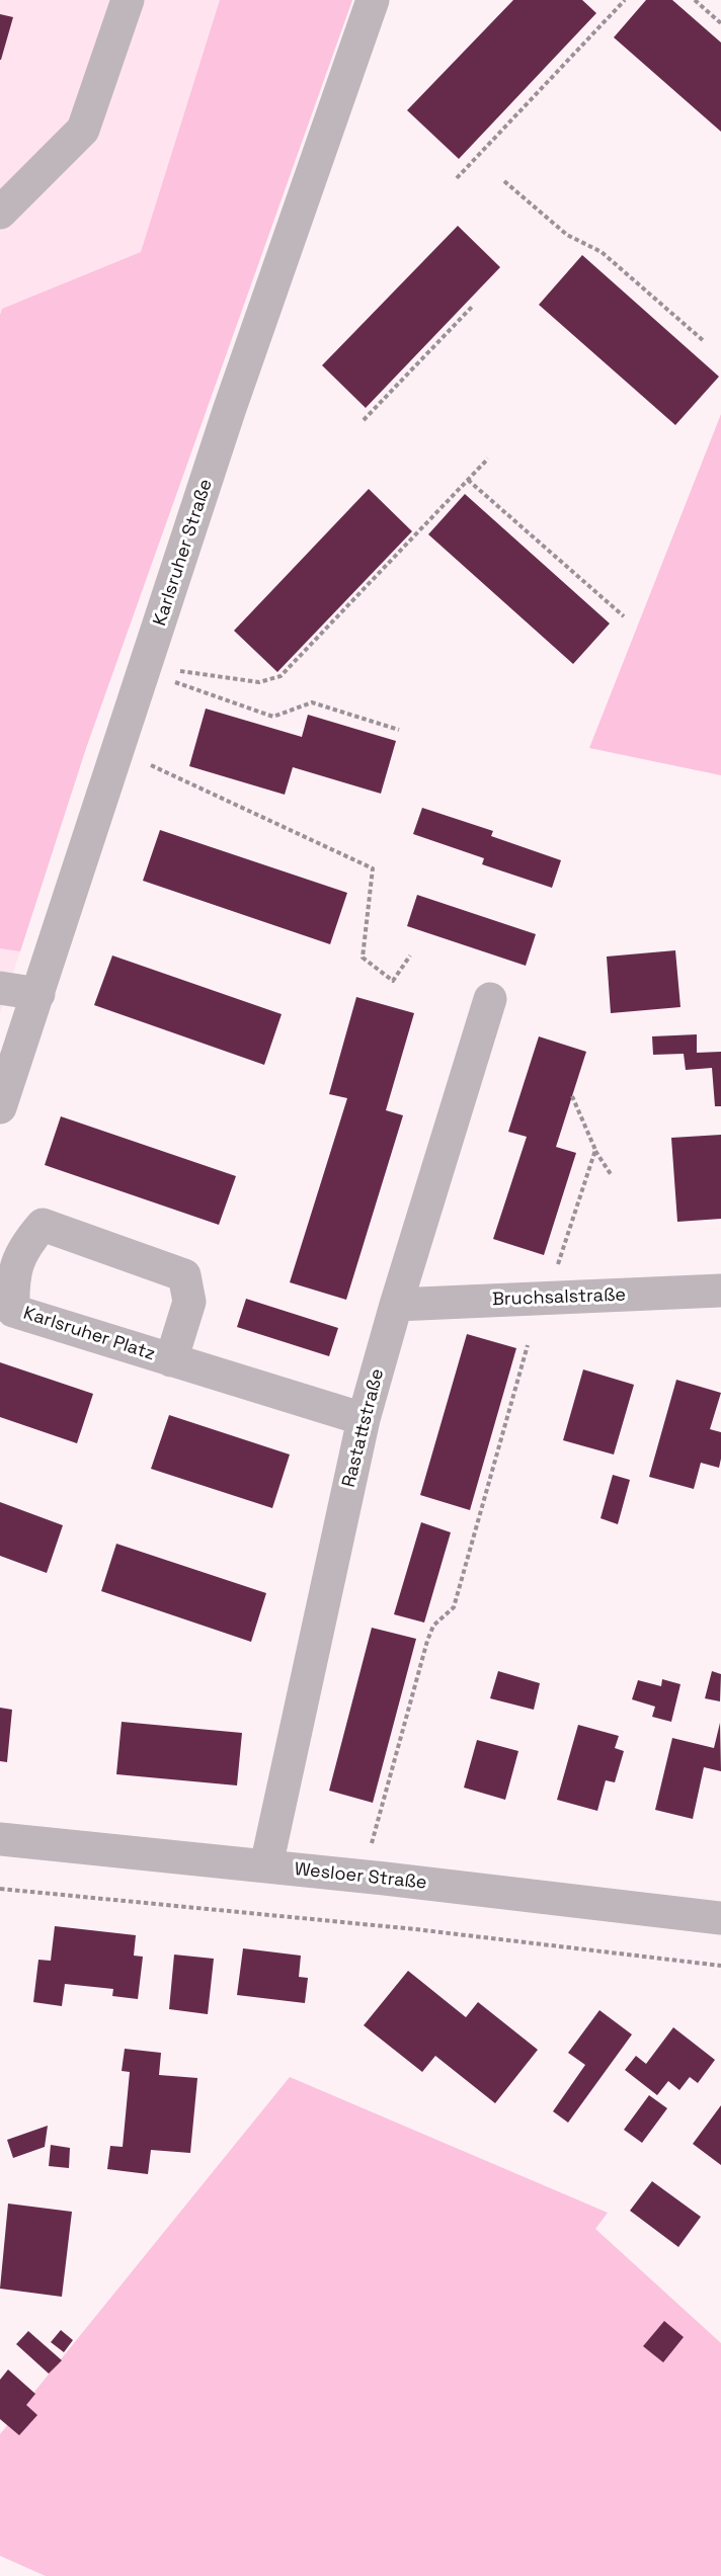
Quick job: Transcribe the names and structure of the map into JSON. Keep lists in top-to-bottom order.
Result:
{
  "streets": {
    "street": [
      "Karlsruher Straße",
      "Bruchsalstraße",
      "Karlsruher Platz",
      "Rastattstraße",
      "Wesloer Straße"
    ]
  },
  "crossings": [
    ["Bruchsalstraße", "Rastattstraße"],
    ["Karlsruher Platz", "Rastattstraße"],
    ["Rastattstraße", "Wesloer Straße"]
  ]
}
